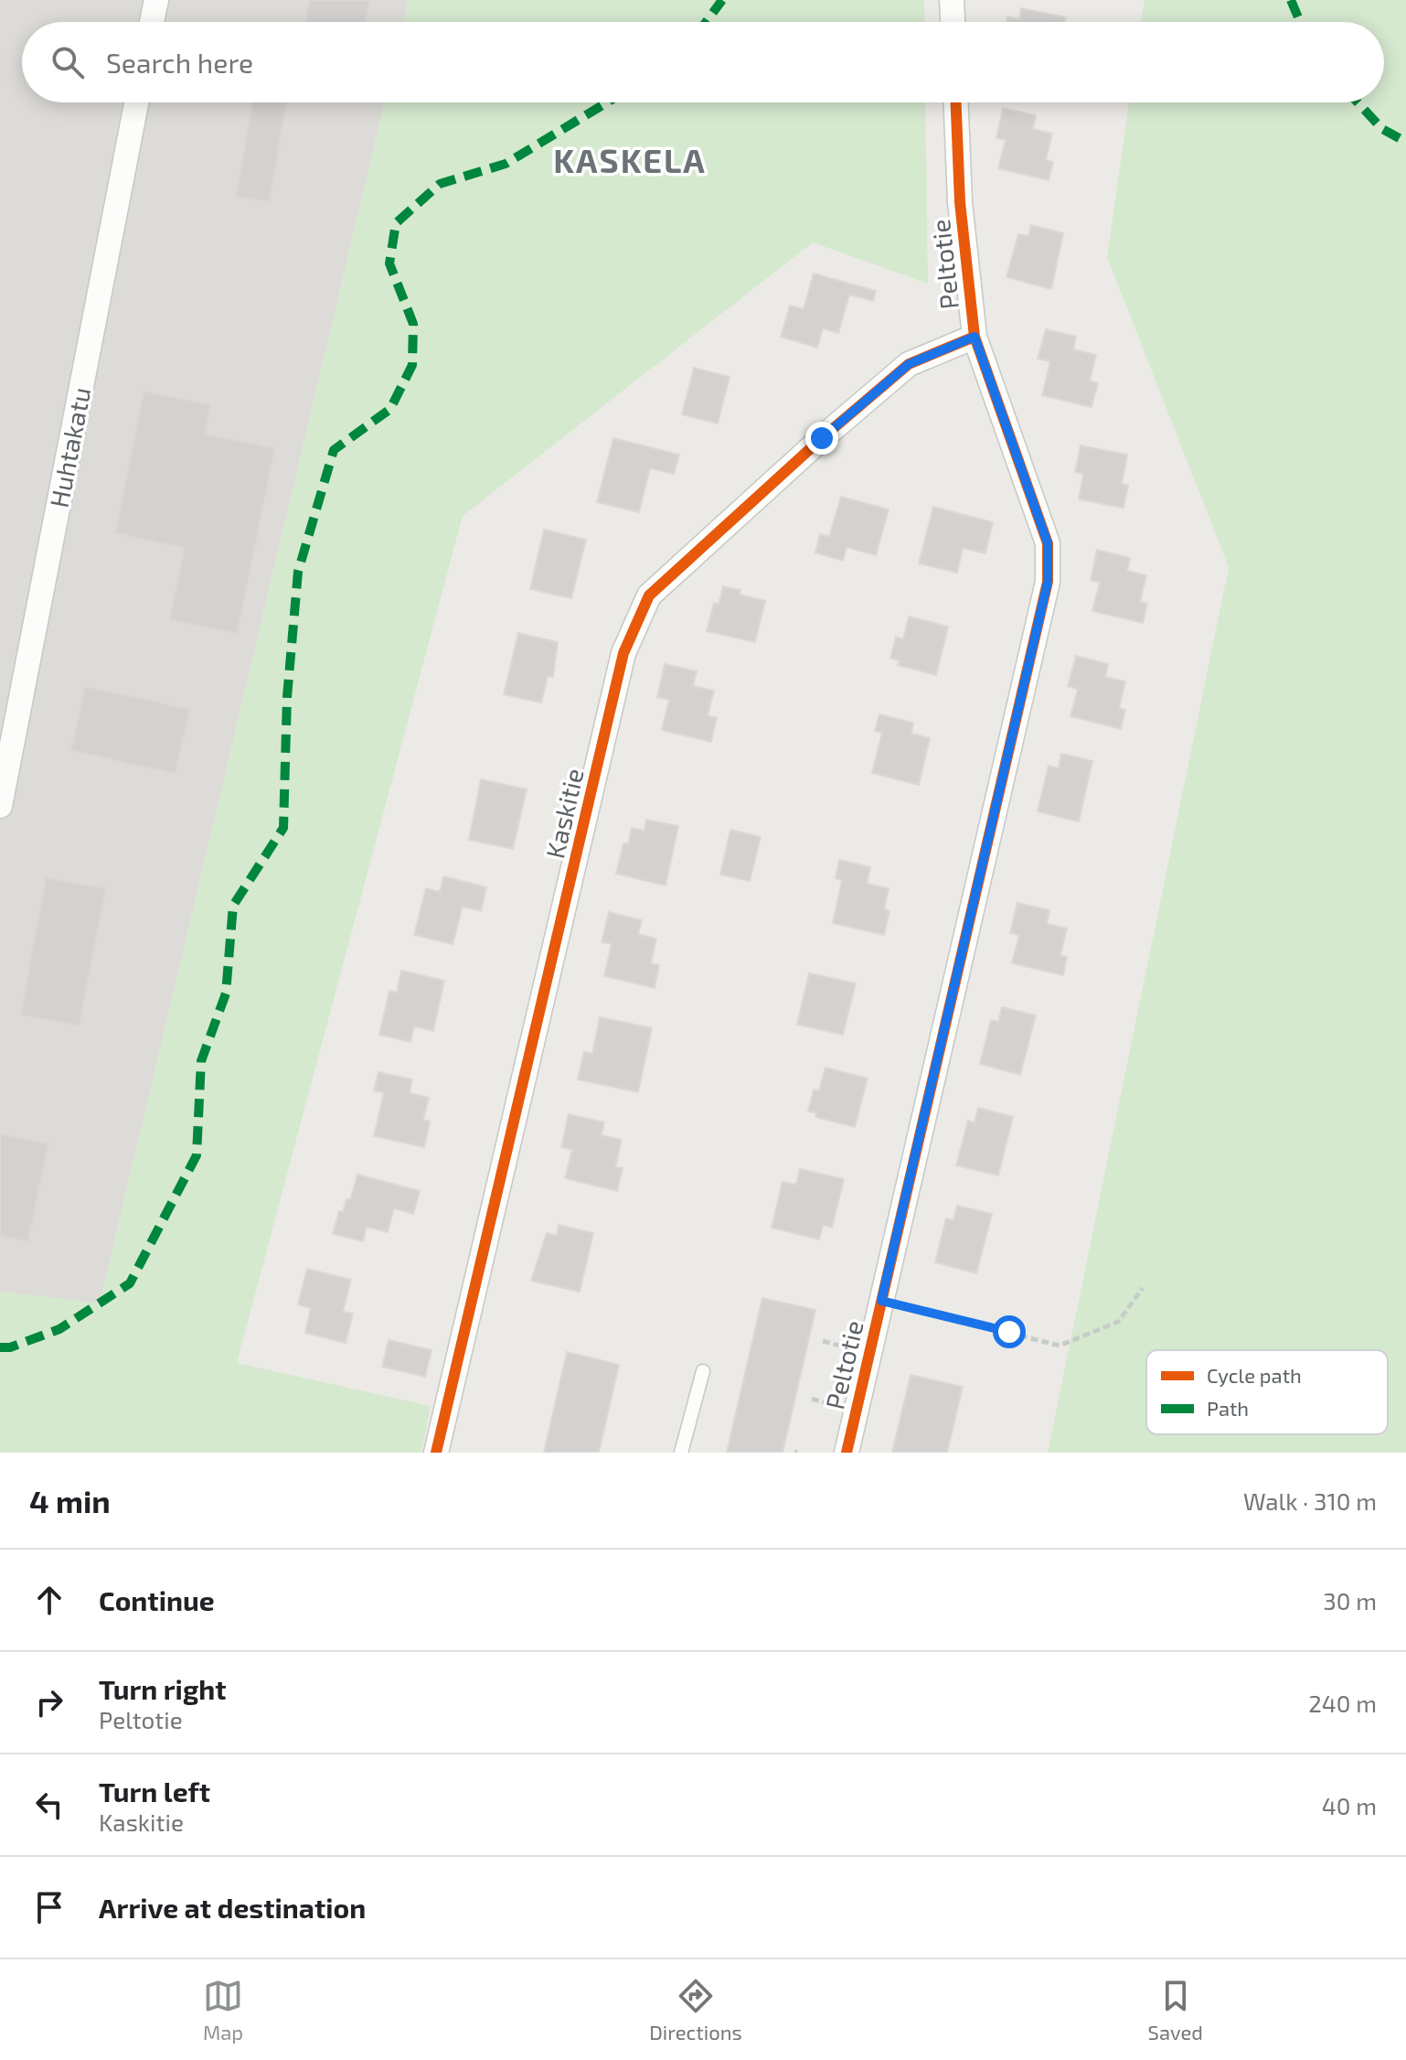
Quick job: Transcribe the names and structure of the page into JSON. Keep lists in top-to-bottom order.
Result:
{
  "streets": {
    "street": ["Peltotie", "Huhtakatu", "Kaskitie"]
  },
  "crossings": [
    ["Peltotie", "Kaskitie"]
  ],
  "districts": ["KASKELA"],
  "legend": ["Cycle path", "Path"],
  "page": {
    "search": "Search here",
    "heading": ["4 min", "Walk · 310 m"],
    "list": [
      ["Continue", "30 m"],
      ["Turn right", "Peltotie", "240 m"],
      ["Turn left", "Kaskitie", "40 m"],
      "Arrive at destination"
    ],
    "nav": ["Map", "Directions", "Saved"]
  }
}
